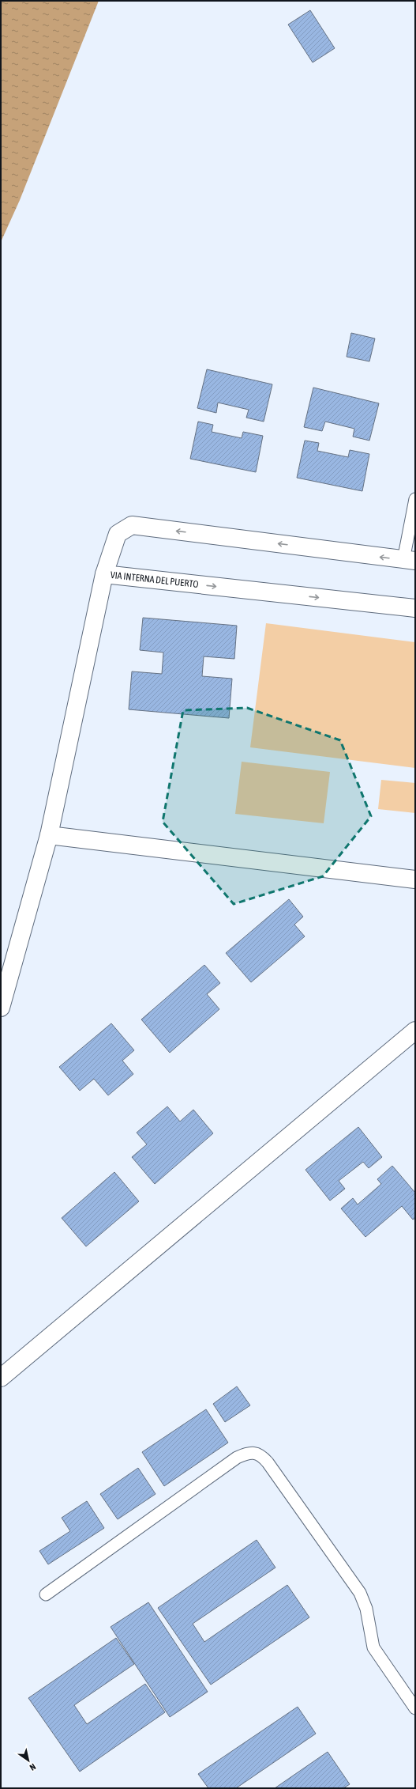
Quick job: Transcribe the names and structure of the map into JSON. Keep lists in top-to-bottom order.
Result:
{
  "streets": {
    "street": ["VIA INTERNA DEL PUERTO"]
  },
  "north": "bottom right"
}
